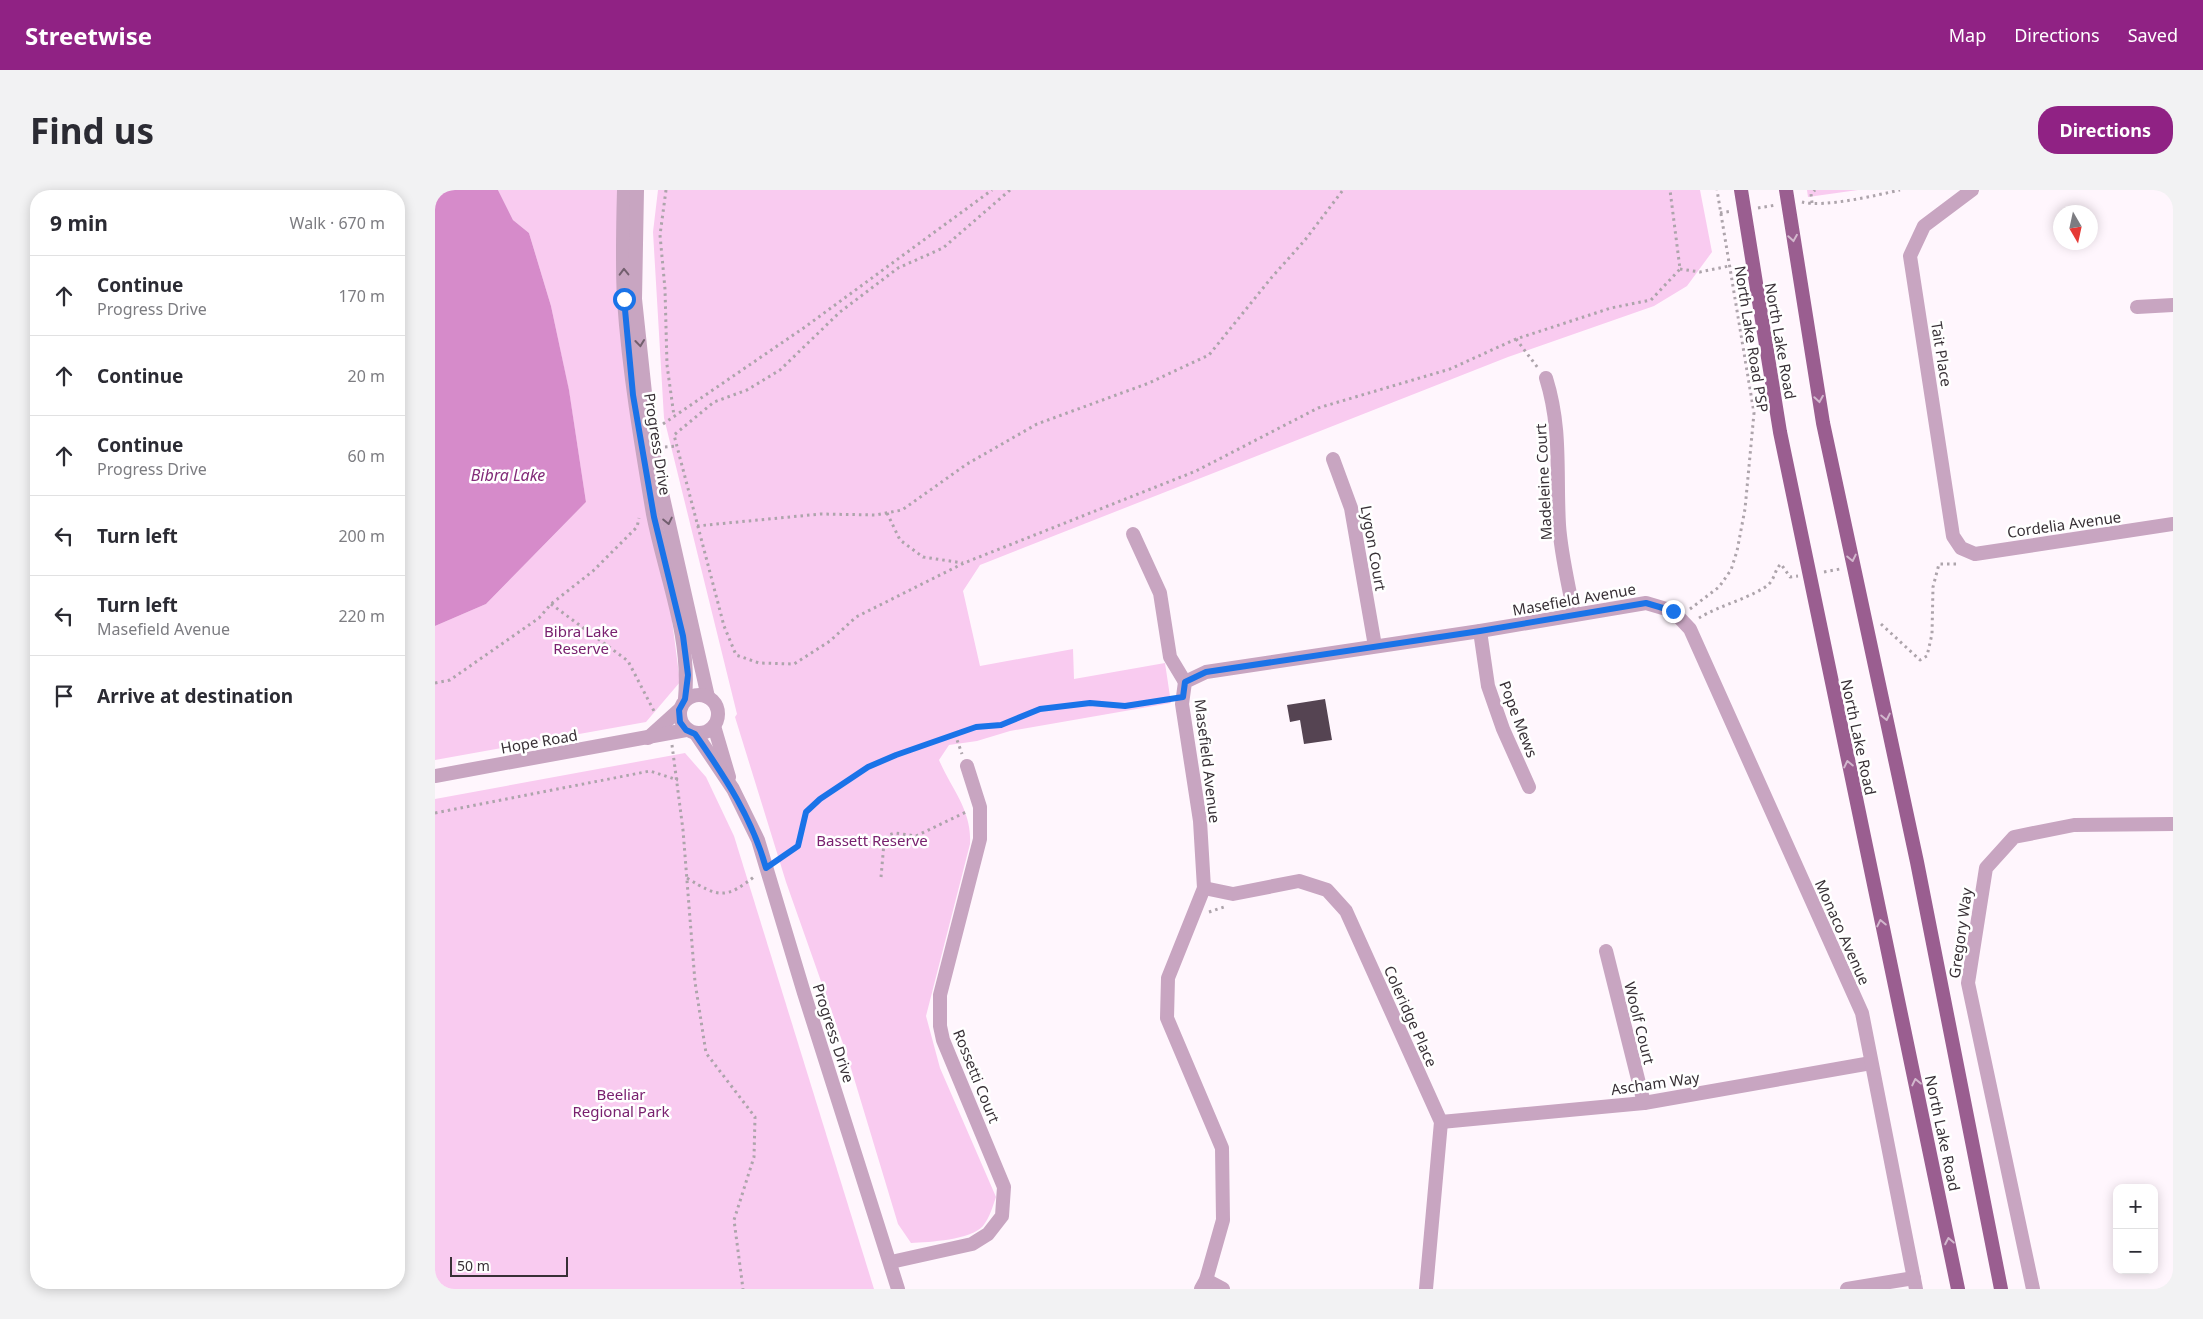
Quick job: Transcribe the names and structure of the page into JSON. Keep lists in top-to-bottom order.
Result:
{
  "streets": {
    "main road": ["North Lake Road"],
    "street": [
      "Tait Place",
      "Progress Drive",
      "Madeleine Court",
      "Cordelia Avenue",
      "Lygon Court",
      "Masefield Avenue",
      "Pope Mews",
      "Hope Road",
      "Monaco Avenue",
      "Gregory Way",
      "Coleridge Place",
      "Woolf Court",
      "Rossetti Court",
      "Ascham Way"
    ],
    "path": ["North Lake Road PSP"]
  },
  "crossings": [
    ["North Lake Road PSP", "Masefield Avenue"],
    ["North Lake Road PSP", "Monaco Avenue"],
    ["Tait Place", "Cordelia Avenue"],
    ["Progress Drive", "Hope Road"],
    ["Progress Drive", "Rossetti Court"],
    ["Madeleine Court", "Masefield Avenue"],
    ["Lygon Court", "Masefield Avenue"],
    ["Masefield Avenue", "Pope Mews"],
    ["Masefield Avenue", "Monaco Avenue"],
    ["Masefield Avenue", "Coleridge Place"],
    ["Monaco Avenue", "Ascham Way"],
    ["Coleridge Place", "Ascham Way"],
    ["Woolf Court", "Ascham Way"]
  ],
  "water": ["Bibra Lake"],
  "parks": ["Bibra Lake Reserve", "Bassett Reserve", "Beeliar Regional Park"],
  "scale_bar": "50 m",
  "north": "bottom",
  "page": {
    "header": "Streetwise",
    "nav": ["Map", "Directions", "Saved"],
    "buttons": "Directions",
    "title": "Find us",
    "heading": ["9 min", "Walk · 670 m"],
    "list": [
      ["Continue", "Progress Drive", "170 m"],
      ["Continue", "20 m"],
      ["Continue", "Progress Drive", "60 m"],
      ["Turn left", "200 m"],
      ["Turn left", "Masefield Avenue", "220 m"],
      "Arrive at destination"
    ],
    "map_buttons": ["+", "−"],
    "scale": "50 m"
  }
}
